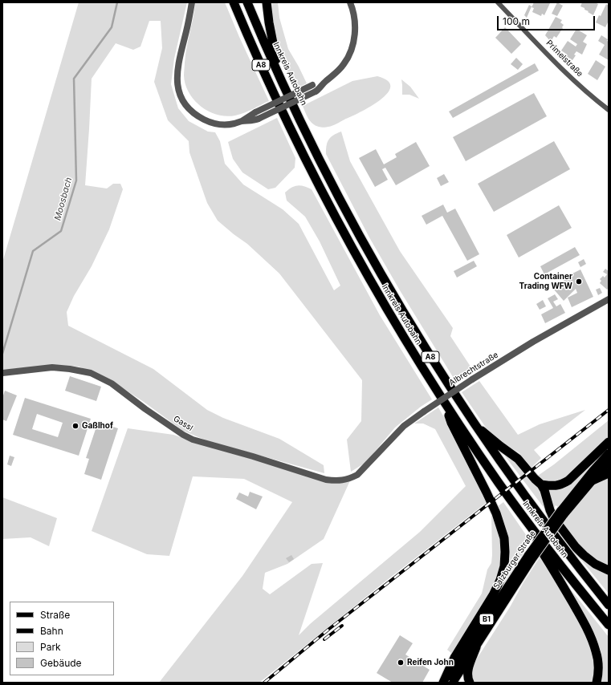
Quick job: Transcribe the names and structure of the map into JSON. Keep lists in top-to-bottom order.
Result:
{
  "streets": {
    "highway": ["A8", "Innkreis Autobahn"],
    "main road": ["Salzburger Straße", "B1"],
    "street": ["Primelstraße", "Albrechtstraße", "Gassl"]
  },
  "crossings": [
    ["Albrechtstraße", "Gassl"]
  ],
  "water": ["Moosbach"],
  "places": ["Container Trading WFW", "Gaßlhof", "Reifen John"],
  "legend": [
    "Straße",
    "Bahn",
    "Park",
    "Gebäude"
  ],
  "scale_bar": "100 m"
}
